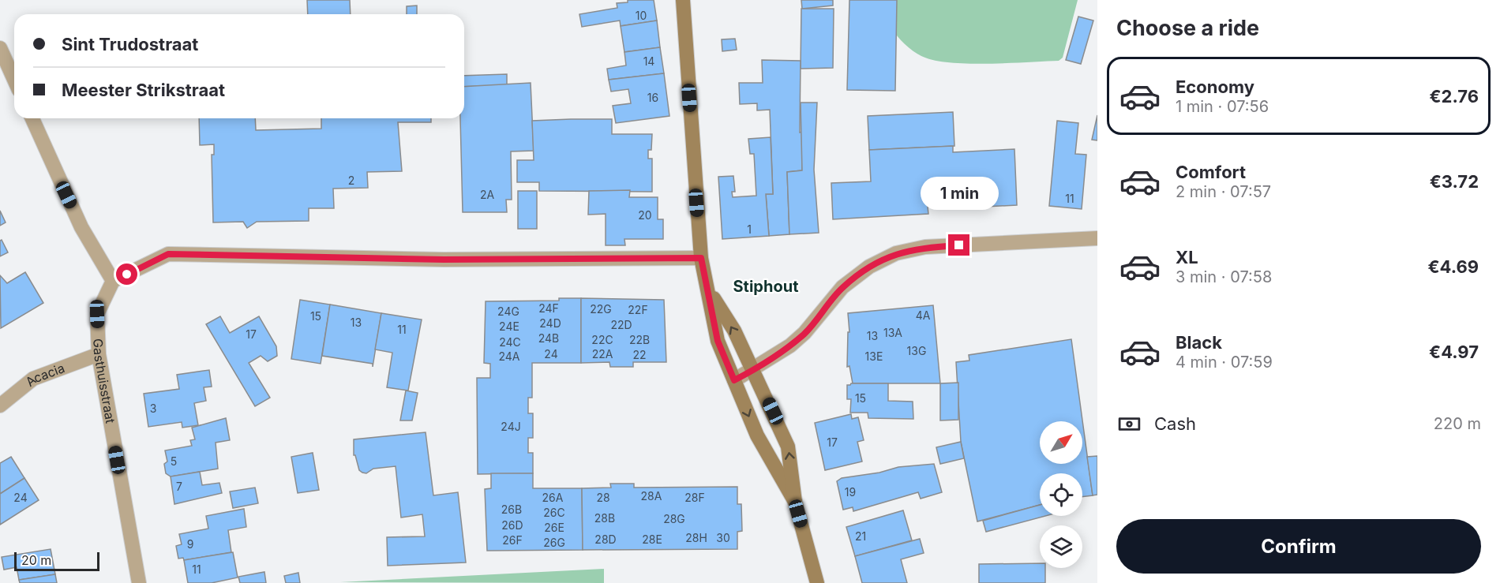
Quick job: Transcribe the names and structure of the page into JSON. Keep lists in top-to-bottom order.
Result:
{
  "streets": {
    "street": ["Acacia", "Gasthuisstraat"]
  },
  "crossings": [
    ["Acacia", "Gasthuisstraat"]
  ],
  "districts": ["Stiphout"],
  "house_numbers": [
    "10",
    "14",
    "16",
    "2",
    "2A",
    "11",
    "20",
    "1",
    "24F",
    "22G",
    "22F",
    "24G",
    "4A",
    "15",
    "13",
    "24D",
    "22D",
    "24E",
    "11",
    "13A",
    "17",
    "13",
    "24B",
    "22C",
    "22B",
    "24C",
    "13G",
    "24",
    "22A",
    "22",
    "24A",
    "13E",
    "15",
    "3",
    "24J",
    "17",
    "5",
    "7",
    "19",
    "28A",
    "24",
    "26A",
    "28",
    "28F",
    "26B",
    "26C",
    "28B",
    "28G",
    "26D",
    "26E",
    "21",
    "28H",
    "30",
    "28D",
    "28E",
    "26F",
    "26G",
    "9",
    "11"
  ],
  "scale_bar": "20 m",
  "north": "top right",
  "page": {
    "heading": "Choose a ride",
    "banner": ["Sint Trudostraat", "Meester Strikstraat"],
    "list": [
      {
        "name": "Economy",
        "note": "1 min · 07:56",
        "value": "€2.76"
      },
      {
        "name": "Comfort",
        "note": "2 min · 07:57",
        "value": "€3.72"
      },
      {
        "name": "XL",
        "note": "3 min · 07:58",
        "value": "€4.69"
      },
      {
        "name": "Black",
        "note": "4 min · 07:59",
        "value": "€4.97"
      }
    ],
    "bubble": "1 min",
    "pay": ["Cash", "220 m"],
    "buttons": "Confirm",
    "scale": "20 m"
  }
}
